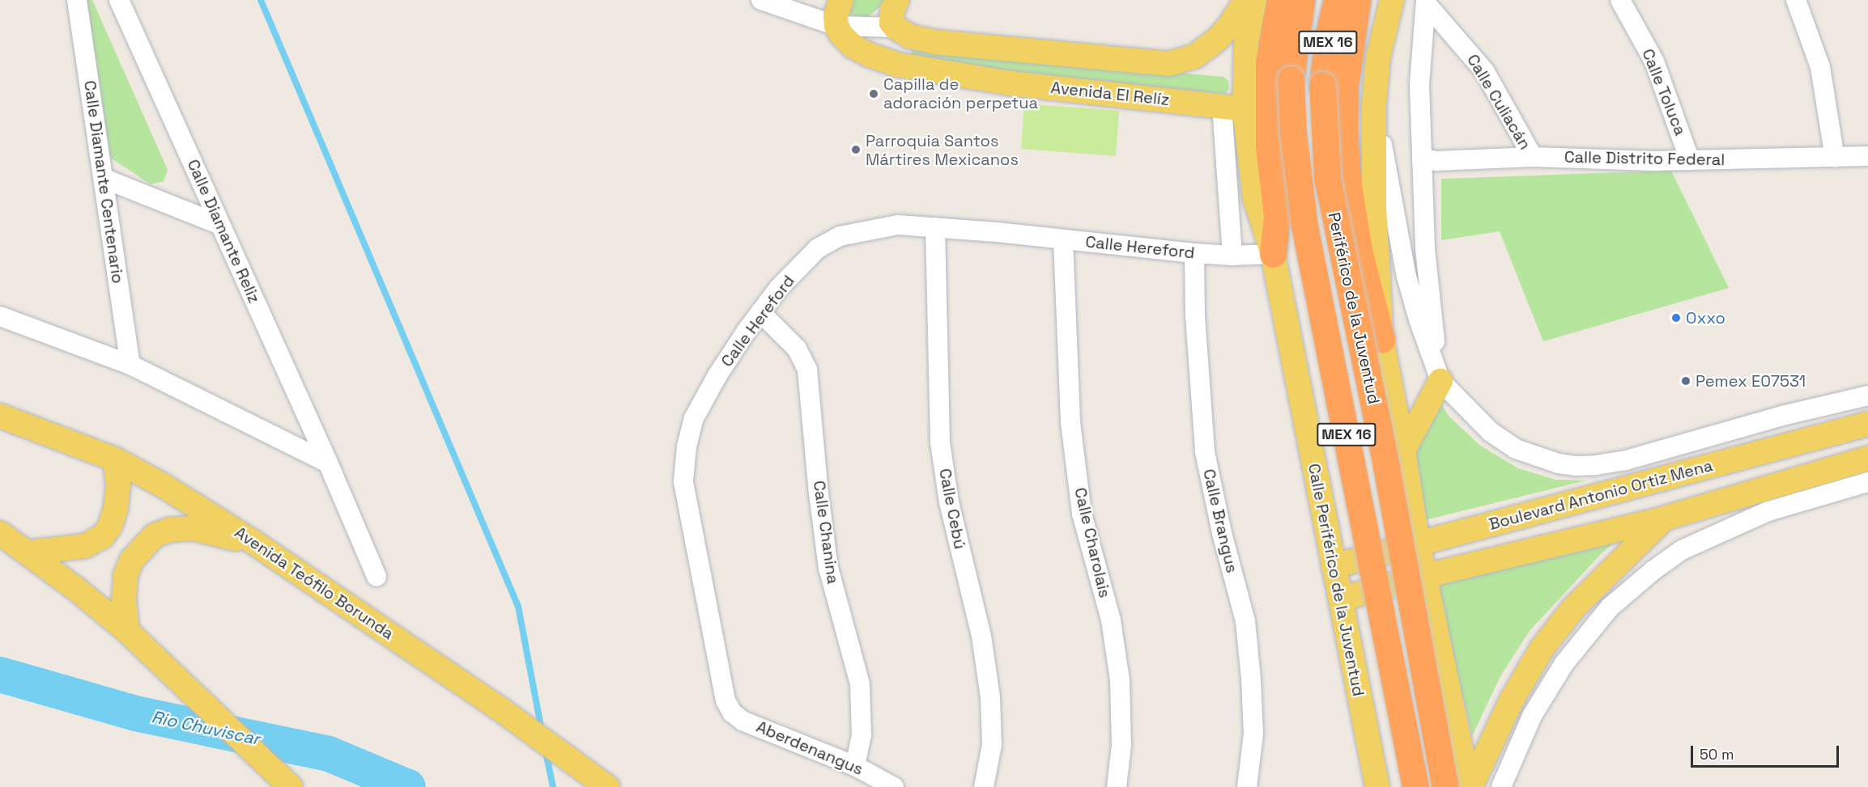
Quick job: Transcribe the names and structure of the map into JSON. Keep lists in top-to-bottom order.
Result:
{
  "streets": {
    "highway": ["MEX 16", "Periférico de la Juventud"],
    "main road": [
      "Avenida El Relíz",
      "Boulevard Antonio Ortiz Mena",
      "Calle Periférico de la Juventud",
      "Avenida Teófilo Borunda"
    ],
    "street": [
      "Calle Toluca",
      "Calle Culiacán",
      "Calle Distrito Federal",
      "Calle Diamante Centenario",
      "Calle Diamante Reliz",
      "Calle Hereford",
      "Calle Cebú",
      "Calle Brangus",
      "Calle Chanina",
      "Calle Charolais",
      "Aberdenangus"
    ]
  },
  "crossings": [
    ["Calle Toluca", "Calle Distrito Federal"],
    ["Avenida El Relíz", "Calle Periférico de la Juventud"],
    ["Calle Culiacán", "Calle Distrito Federal"],
    ["Calle Hereford", "Calle Cebú"],
    ["Calle Hereford", "Calle Brangus"],
    ["Calle Hereford", "Calle Chanina"],
    ["Calle Hereford", "Calle Charolais"],
    ["Calle Hereford", "Calle Periférico de la Juventud"],
    ["Calle Hereford", "Aberdenangus"],
    ["Boulevard Antonio Ortiz Mena", "Calle Periférico de la Juventud"],
    ["Calle Chanina", "Aberdenangus"]
  ],
  "water": ["Rio Chuviscar"],
  "places": [
    "Capilla de adoración perpetua",
    "Parroquia Santos Mártires Mexicanos",
    "Oxxo",
    "Pemex E07531"
  ],
  "scale_bar": "50 m"
}
